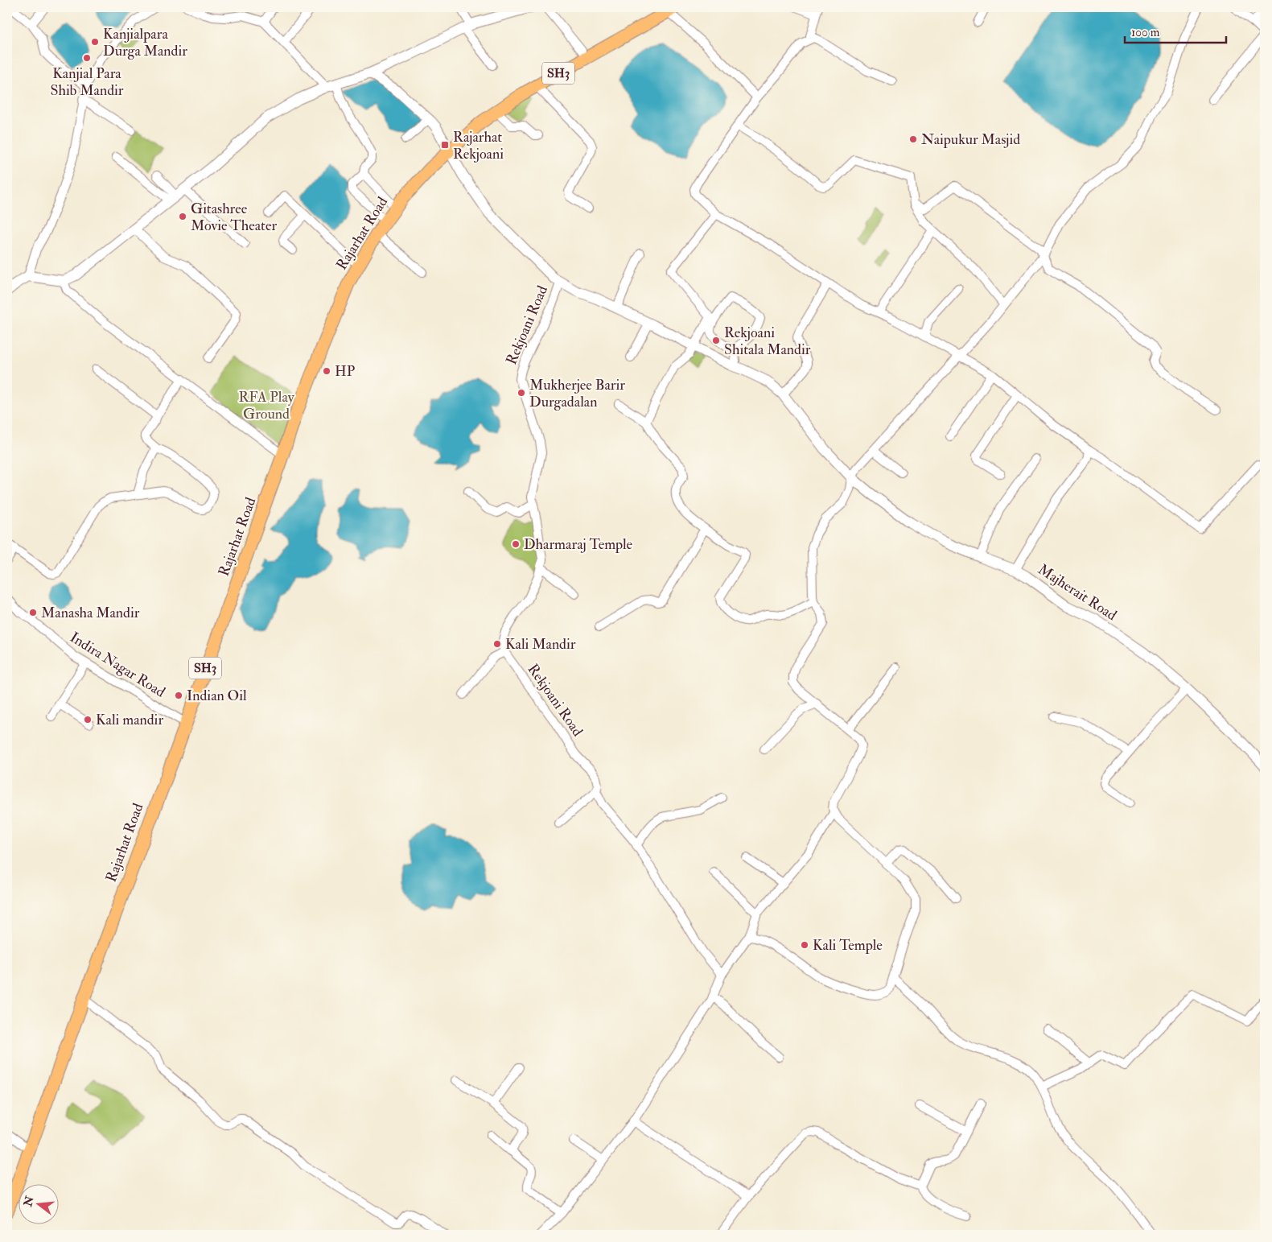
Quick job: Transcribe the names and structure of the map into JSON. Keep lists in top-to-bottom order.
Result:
{
  "streets": {
    "main road": ["SH3", "Rajarhat Road"],
    "street": ["Rekjoani Road", "Majherait Road", "Indira Nagar Road"]
  },
  "crossings": [
    ["Rajarhat Road", "Rekjoani Road"],
    ["Rajarhat Road", "Indira Nagar Road"],
    ["Rekjoani Road", "Majherait Road"]
  ],
  "parks": ["RFA Play Ground"],
  "places": {
    "other": [
      "Kanjialpara Durga Mandir",
      "Kanjial Para Shib Mandir",
      "Naipukur Masjid",
      "Gitashree Movie Theater",
      "Rekjoani Shitala Mandir",
      "HP",
      "Mukherjee Barir Durgadalan",
      "Dharmaraj Temple",
      "Manasha Mandir",
      "Kali Mandir",
      "Indian Oil",
      "Kali mandir",
      "Kali Temple"
    ],
    "transit": ["Rajarhat Rekjoani"]
  },
  "scale_bar": "100 m",
  "north": "left"
}
